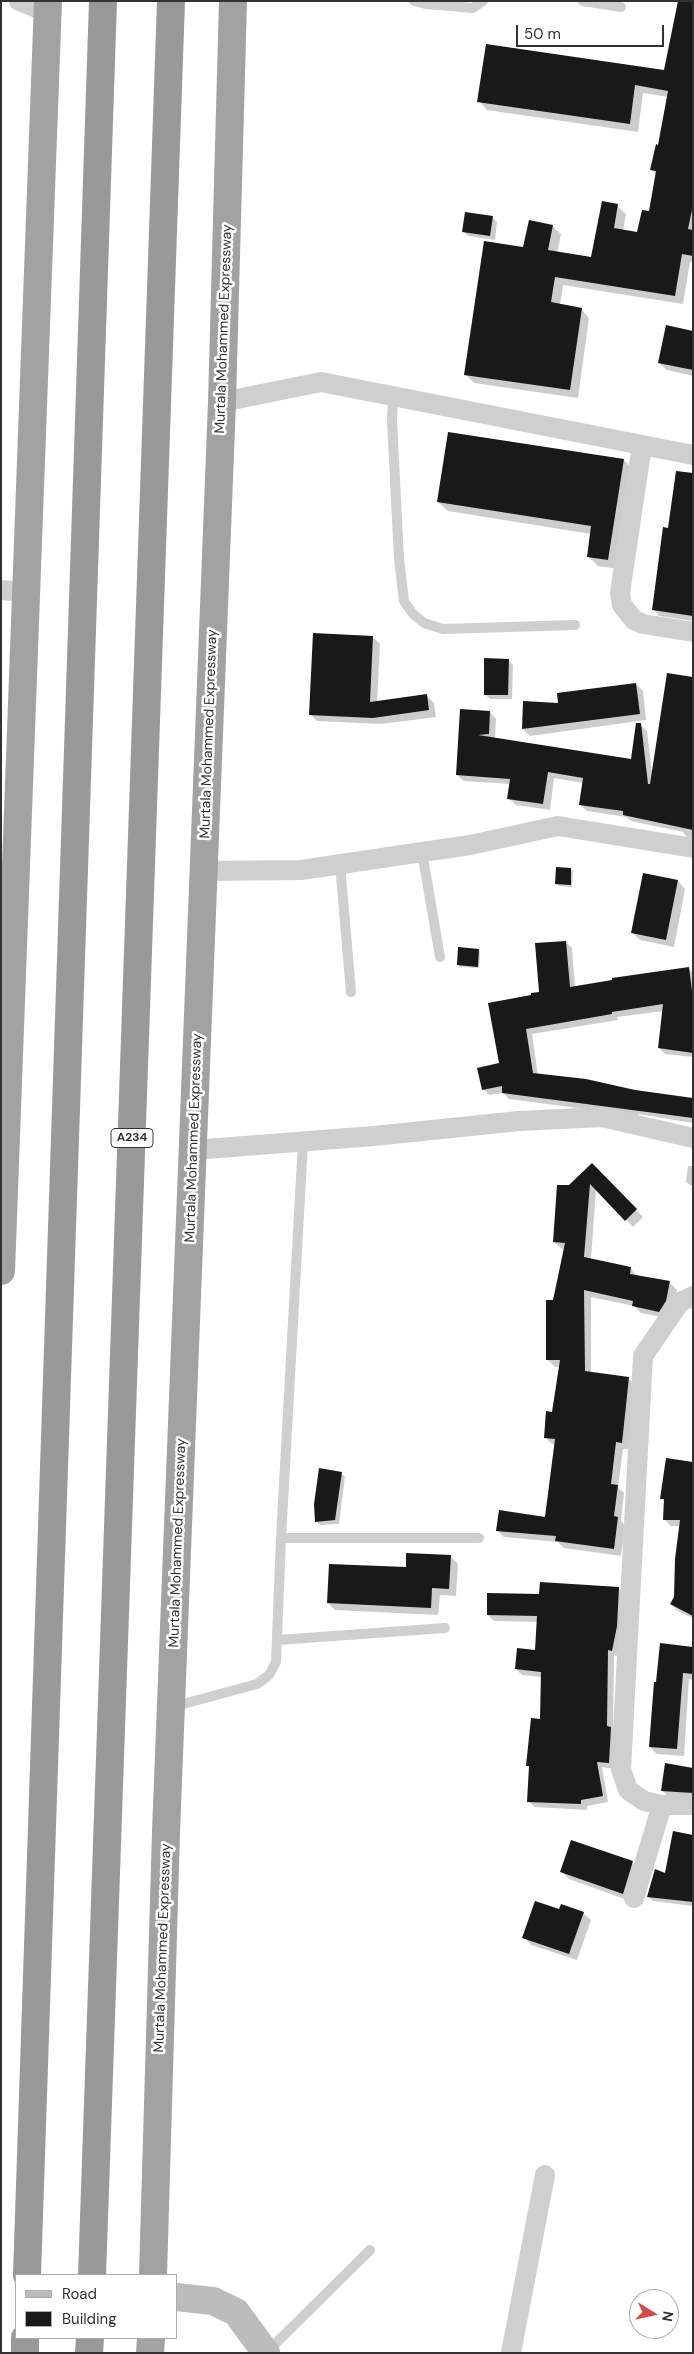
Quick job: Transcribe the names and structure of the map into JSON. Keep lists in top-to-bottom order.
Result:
{
  "streets": {
    "highway": ["Murtala Mohammed Expressway", "A234"]
  },
  "legend": ["Road", "Building"],
  "scale_bar": "50 m",
  "north": "right"
}
